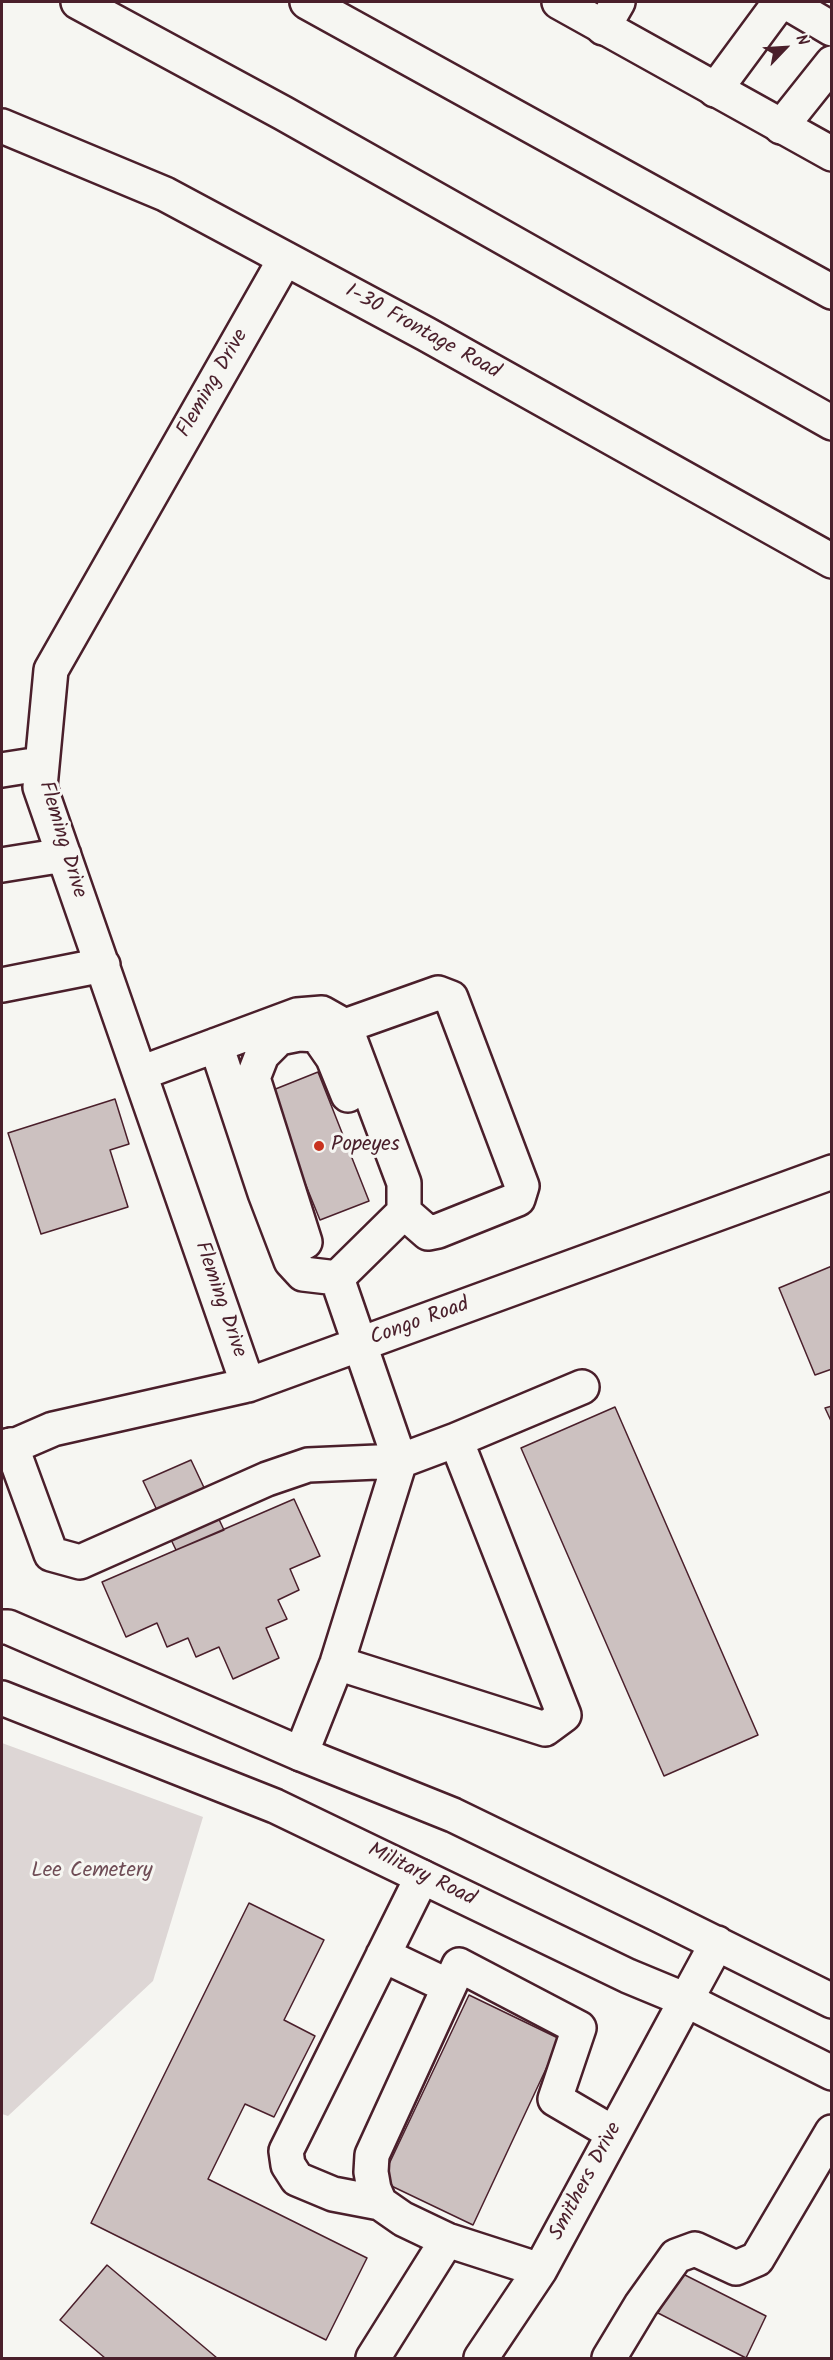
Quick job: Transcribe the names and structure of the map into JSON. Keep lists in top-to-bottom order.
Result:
{
  "streets": {
    "main road": [
      "I-30 Frontage Road",
      "Fleming Drive",
      "Congo Road",
      "Military Road",
      "Smithers Drive"
    ]
  },
  "crossings": [
    ["I-30 Frontage Road", "Fleming Drive"],
    ["Fleming Drive", "Congo Road"],
    ["Military Road", "Smithers Drive"]
  ],
  "parks": ["Lee Cemetery"],
  "places": ["Popeyes"],
  "north": "top right"
}
